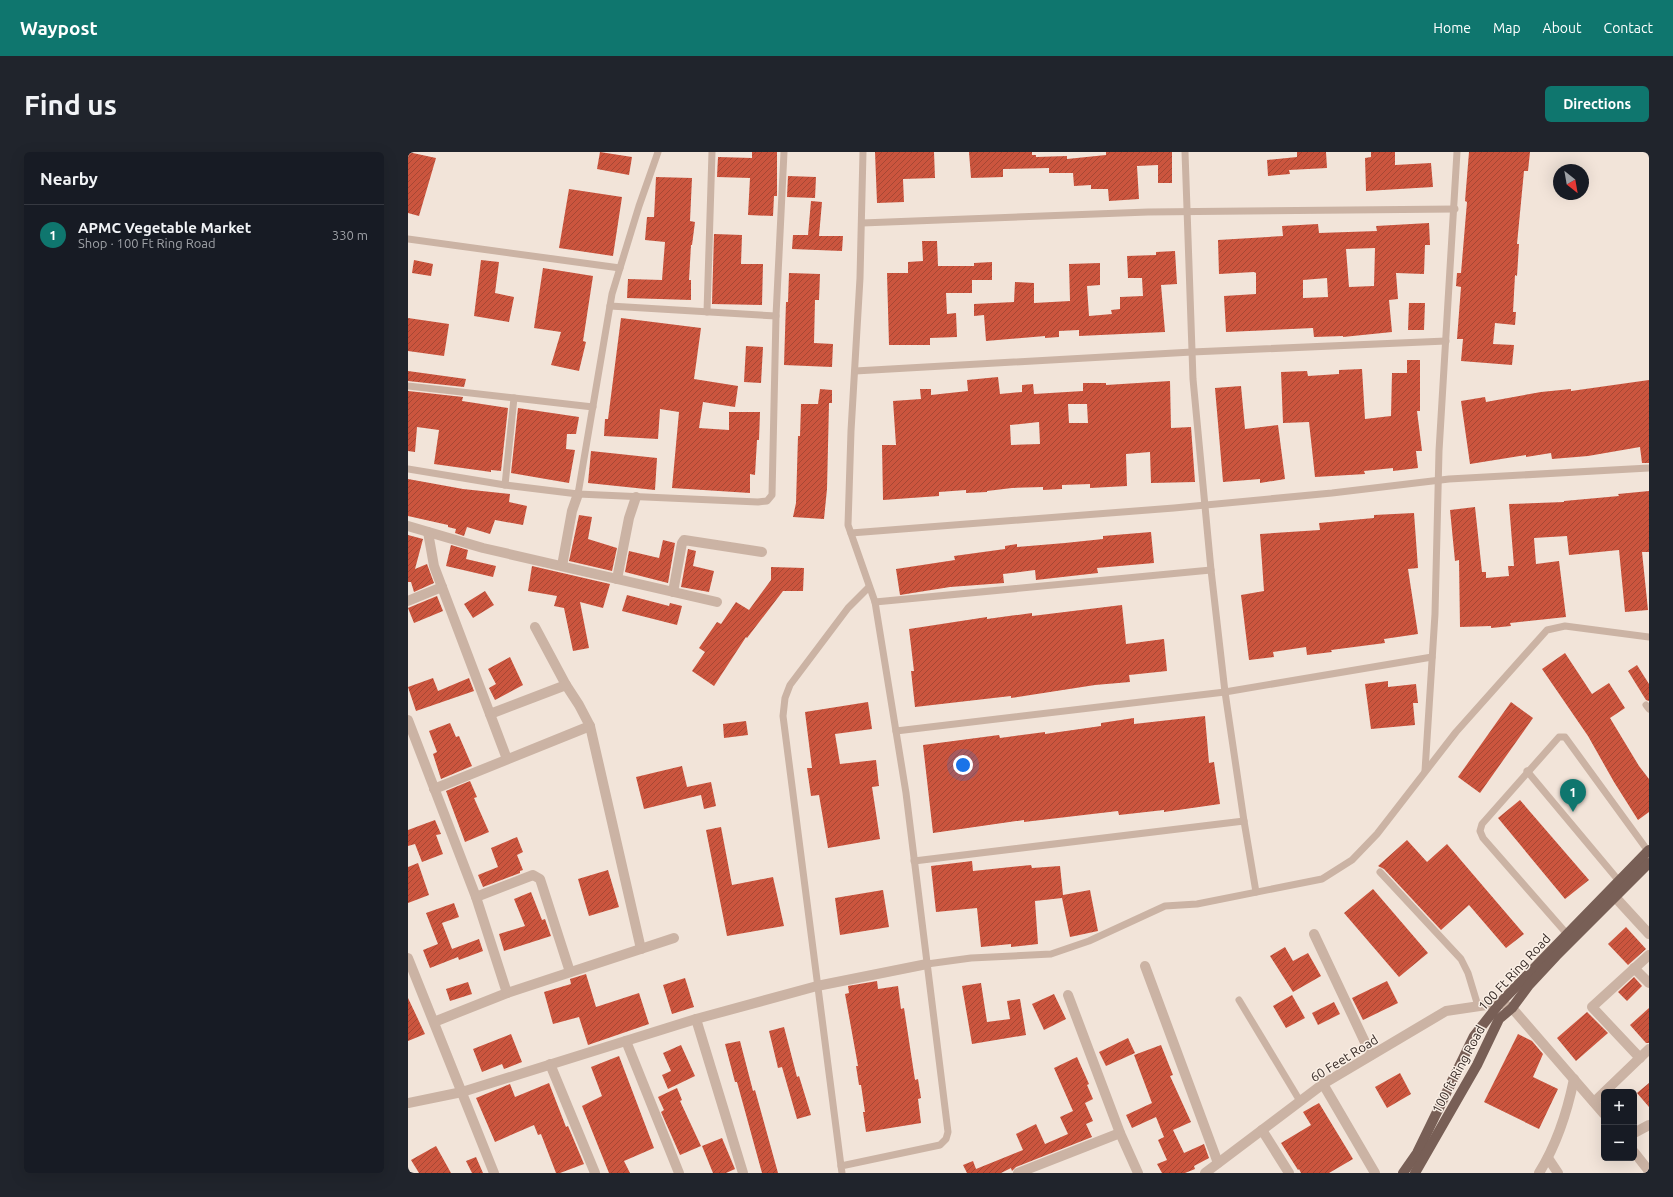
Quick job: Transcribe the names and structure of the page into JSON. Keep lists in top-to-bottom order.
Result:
{
  "streets": {
    "main road": ["100 Ft Ring Road", "100 ft Ring Road"],
    "street": ["60 Feet Road"]
  },
  "crossings": [
    ["100 Ft Ring Road", "60 Feet Road"]
  ],
  "north": "bottom right",
  "page": {
    "header": "Waypost",
    "nav": [
      "Home",
      "Map",
      "About",
      "Contact"
    ],
    "buttons": "Directions",
    "title": "Find us",
    "heading": "Nearby",
    "list": [
      {
        "mark": "1",
        "name": "APMC Vegetable Market",
        "note": "Shop · 100 Ft Ring Road",
        "value": "330 m"
      }
    ],
    "pins": "1",
    "map_buttons": ["+", "−"]
  }
}
